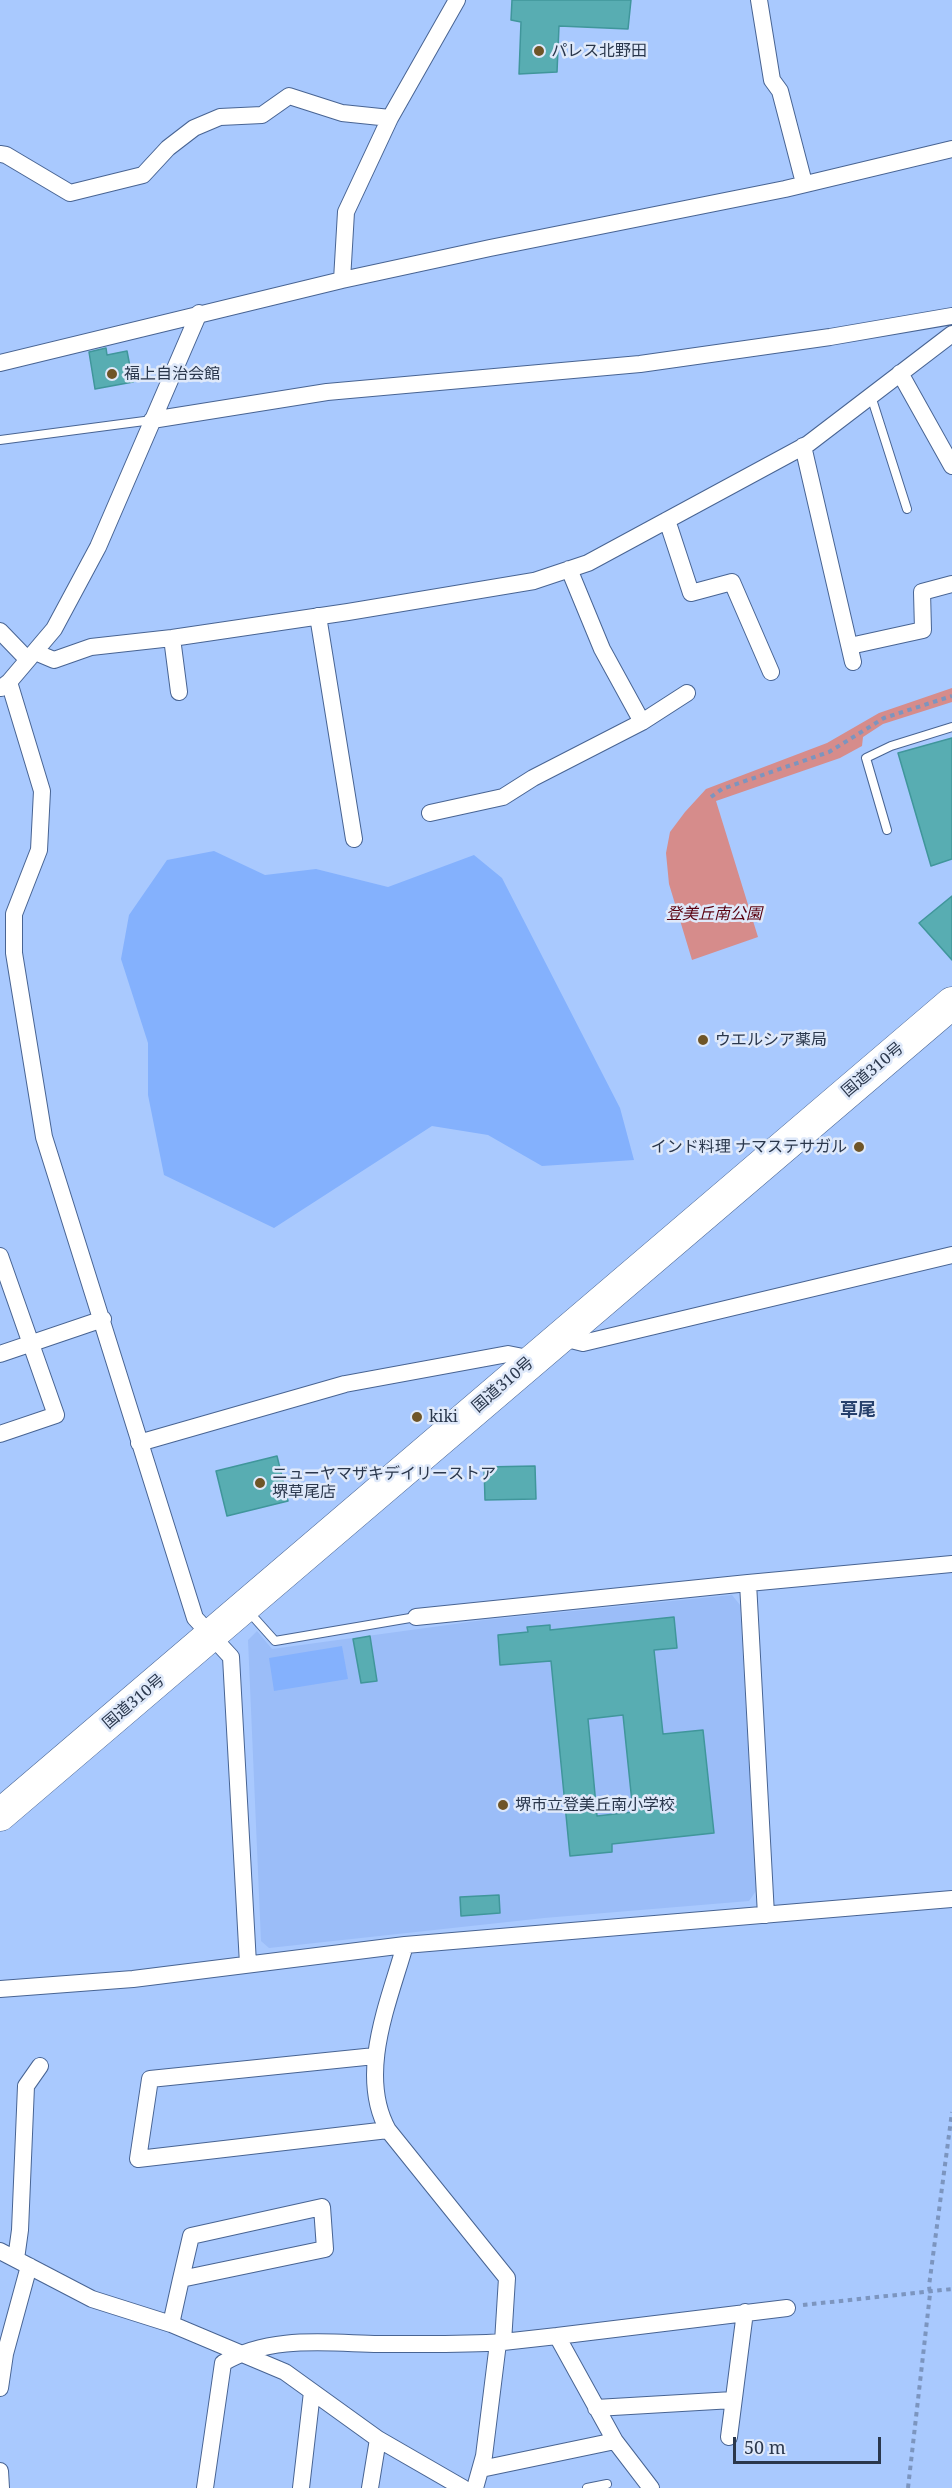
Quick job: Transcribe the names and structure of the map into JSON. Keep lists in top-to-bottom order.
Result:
{
  "streets": {
    "highway": ["国道310号"]
  },
  "districts": ["草尾"],
  "parks": ["登美丘南公園"],
  "places": [
    "パレス北野田",
    "福上自治会館",
    "ウエルシア薬局",
    "インド料理 ナマステサガル",
    "kiki",
    "ニューヤマザキデイリーストア 堺草尾店",
    "堺市立登美丘南小学校"
  ],
  "scale_bar": "50 m"
}
